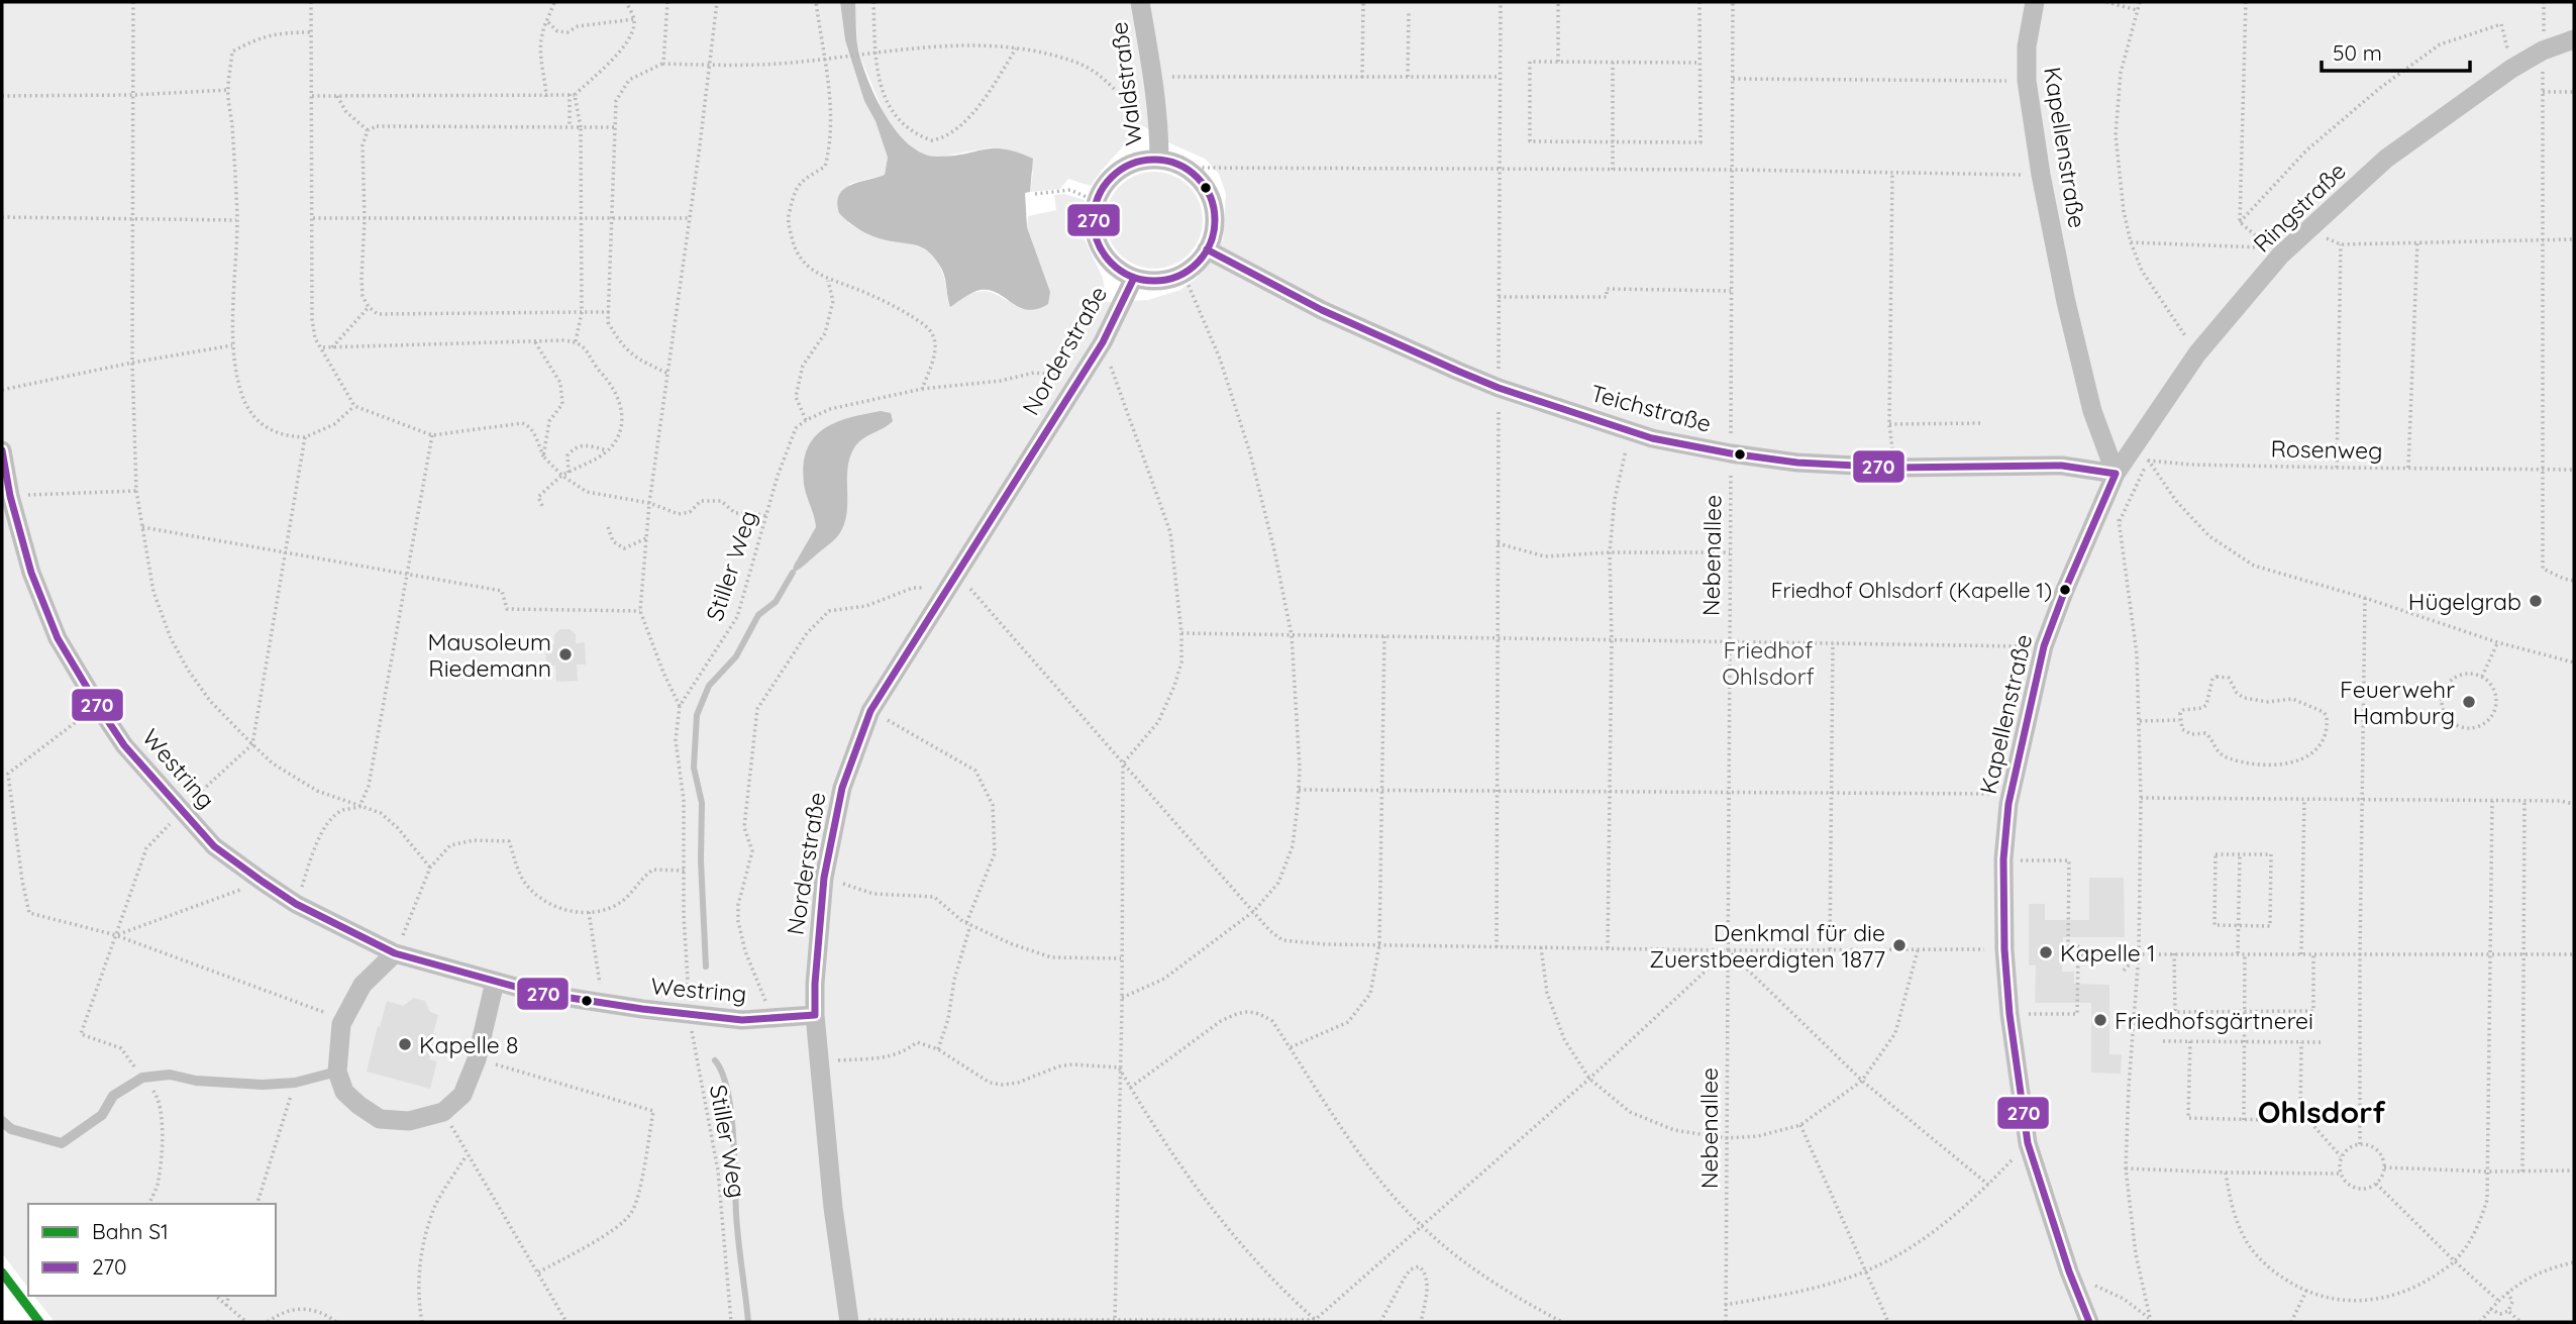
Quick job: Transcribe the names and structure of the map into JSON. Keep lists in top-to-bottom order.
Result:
{
  "streets": {
    "street": [
      "Waldstraße",
      "Kapellenstraße",
      "Ringstraße",
      "Norderstraße",
      "Teichstraße",
      "Westring"
    ],
    "path": ["Rosenweg", "Nebenallee", "Stiller Weg"]
  },
  "crossings": [
    ["Waldstraße", "Norderstraße"],
    ["Waldstraße", "Teichstraße"],
    ["Kapellenstraße", "Ringstraße"],
    ["Kapellenstraße", "Teichstraße"],
    ["Ringstraße", "Teichstraße"],
    ["Norderstraße", "Teichstraße"],
    ["Norderstraße", "Westring"],
    ["Teichstraße", "Nebenallee"],
    ["Stiller Weg", "Westring"]
  ],
  "districts": ["Ohlsdorf"],
  "parks": ["Friedhof Ohlsdorf"],
  "places": [
    "Friedhof Ohlsdorf (Kapelle 1)",
    "Hügelgrab",
    "Mausoleum Riedemann",
    "Feuerwehr Hamburg",
    "Denkmal für die Zuerstbeerdigten 1877",
    "Kapelle 1",
    "Friedhofsgärtnerei",
    "Kapelle 8"
  ],
  "lines": ["transit line 270", "rail line S1"],
  "legend": ["Bahn S1", "270"],
  "scale_bar": "50 m"
}
